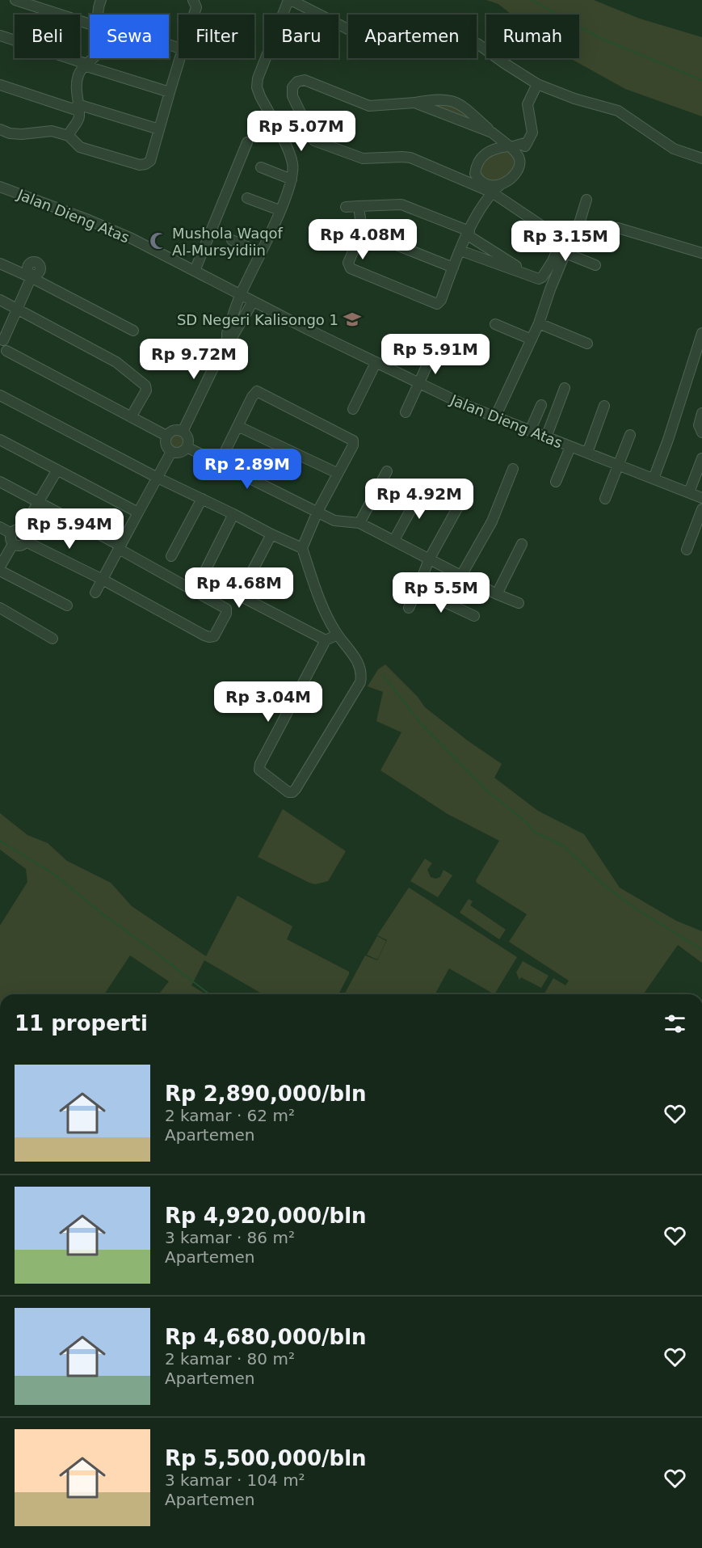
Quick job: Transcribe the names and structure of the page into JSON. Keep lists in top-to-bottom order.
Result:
{
  "streets": {
    "street": ["Jalan Dieng Atas"]
  },
  "places": {
    "mosque": ["Mushola Waqof Al-Mursyidiin"],
    "school or university": ["SD Negeri Kalisongo 1"]
  },
  "page": {
    "chip": [
      "Beli",
      "Sewa",
      "Filter",
      "Baru",
      "Apartemen",
      "Rumah"
    ],
    "price": [
      "Rp 5.07M",
      "Rp 4.08M",
      "Rp 3.15M",
      "Rp 5.91M",
      "Rp 9.72M",
      "Rp 2.89M",
      "Rp 4.92M",
      "Rp 5.94M",
      "Rp 4.68M",
      "Rp 5.5M",
      "Rp 3.04M"
    ],
    "heading": "11 properti",
    "list": [
      {
        "name": "Rp 2,890,000/bln",
        "note": "2 kamar · 62 m² · Apartemen"
      },
      {
        "name": "Rp 4,920,000/bln",
        "note": "3 kamar · 86 m² · Apartemen"
      },
      {
        "name": "Rp 4,680,000/bln",
        "note": "2 kamar · 80 m² · Apartemen"
      },
      {
        "name": "Rp 5,500,000/bln",
        "note": "3 kamar · 104 m² · Apartemen"
      }
    ]
  }
}
